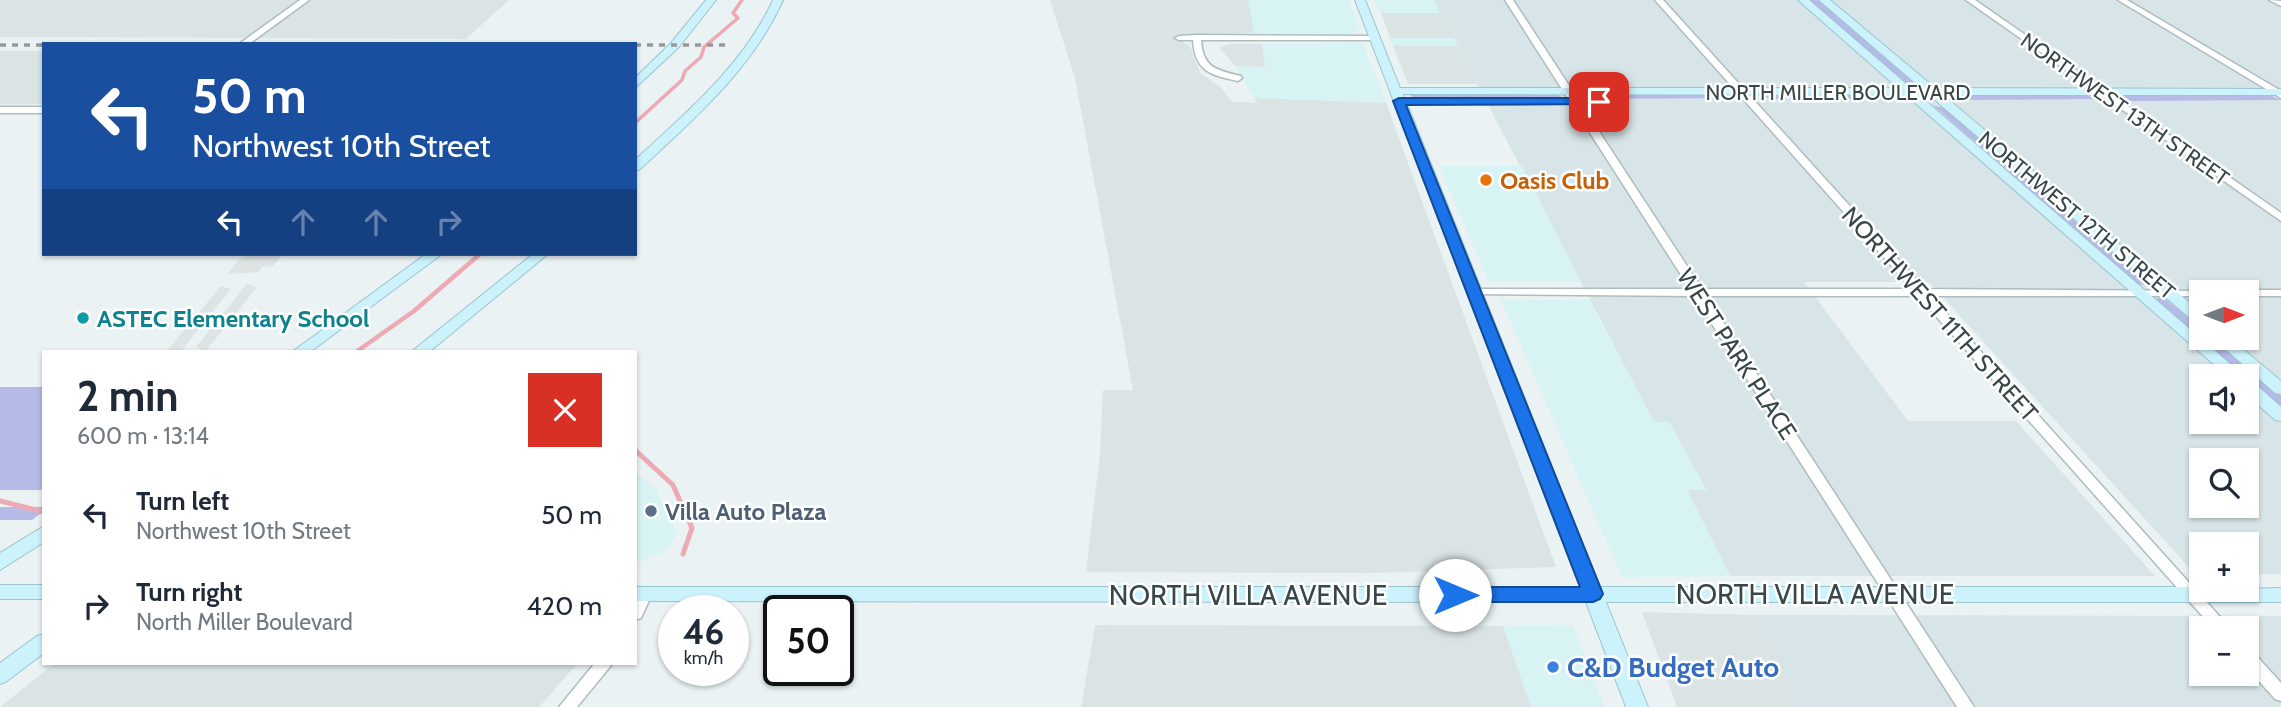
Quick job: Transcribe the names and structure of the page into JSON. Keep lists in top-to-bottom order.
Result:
{
  "streets": {
    "street": [
      "NORTH MILLER BOULEVARD",
      "NORTHWEST 13TH STREET",
      "NORTHWEST 12TH STREET",
      "NORTHWEST 11TH STREET",
      "WEST PARK PLACE",
      "NORTH VILLA AVENUE"
    ]
  },
  "crossings": [
    ["NORTH MILLER BOULEVARD", "NORTHWEST 13TH STREET"],
    ["NORTH MILLER BOULEVARD", "NORTHWEST 12TH STREET"],
    ["NORTH MILLER BOULEVARD", "NORTHWEST 11TH STREET"],
    ["NORTH MILLER BOULEVARD", "WEST PARK PLACE"],
    ["WEST PARK PLACE", "NORTH VILLA AVENUE"]
  ],
  "places": [
    "Oasis Club",
    "ASTEC Elementary School",
    "Villa Auto Plaza",
    "C&D Budget Auto"
  ],
  "north": "right",
  "page": {
    "turn": ["50 m", "Northwest 10th Street"],
    "map_buttons": ["+", "−"],
    "heading": ["2 min", "600 m · 13:14"],
    "list": [
      {
        "name": "Turn left",
        "note": "Northwest 10th Street",
        "value": "50 m"
      },
      {
        "name": "Turn right",
        "note": "North Miller Boulevard",
        "value": "420 m"
      }
    ],
    "speed": "46 km/h",
    "limit": "50"
  }
}
